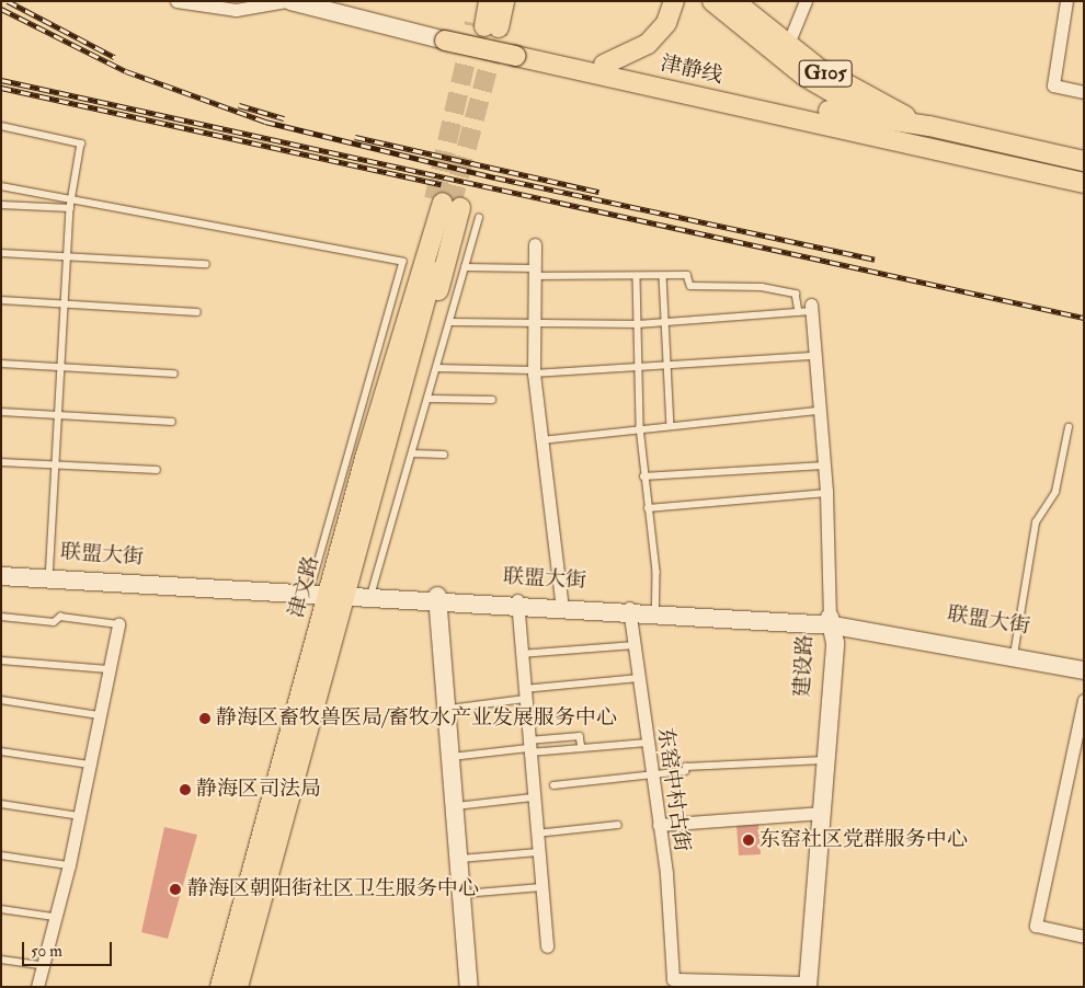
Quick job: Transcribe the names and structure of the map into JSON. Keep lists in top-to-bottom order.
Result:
{
  "streets": {
    "main road": [
      "津静线",
      "G105",
      "联盟大街",
      "津文路",
      "建设路"
    ],
    "street": ["东窑中村古街"]
  },
  "crossings": [
    ["津静线", "G105"],
    ["联盟大街", "津文路"],
    ["联盟大街", "东窑中村古街"],
    ["建设路", "东窑中村古街"]
  ],
  "places": [
    "静海区畜牧兽医局/畜牧水产业发展服务中心",
    "静海区司法局",
    "东窑社区党群服务中心",
    "静海区朝阳街社区卫生服务中心"
  ],
  "scale_bar": "50 m"
}
